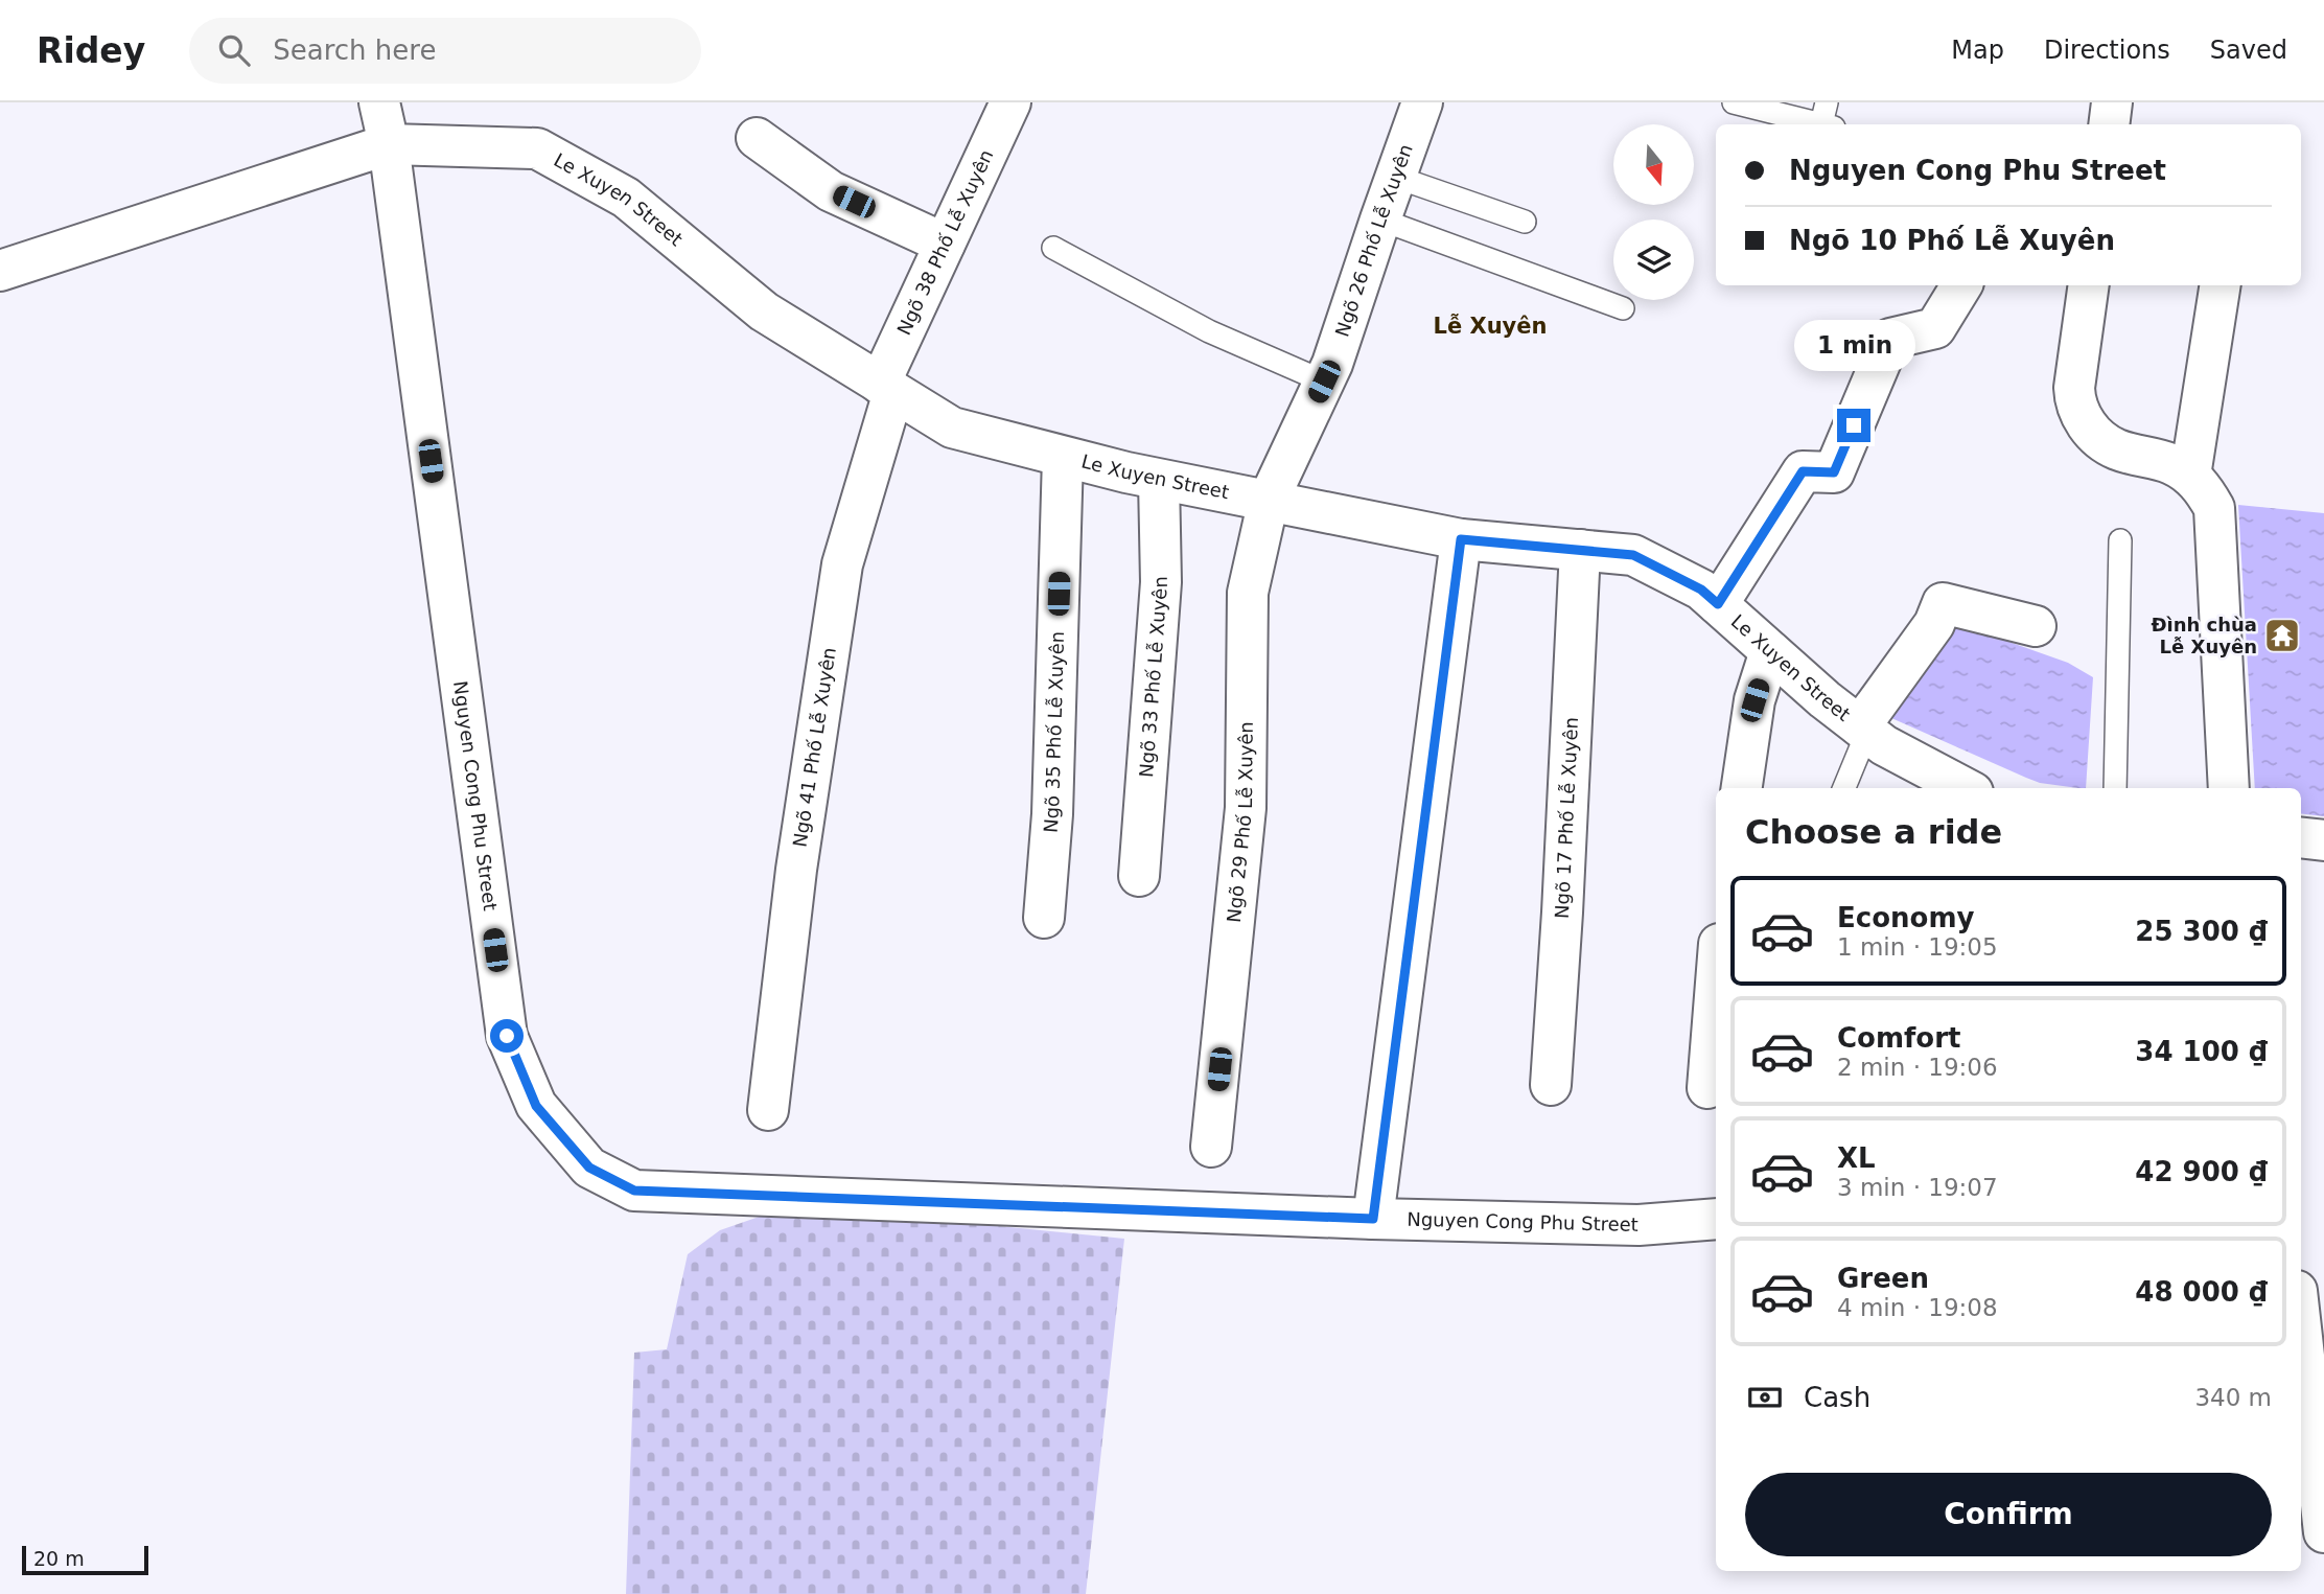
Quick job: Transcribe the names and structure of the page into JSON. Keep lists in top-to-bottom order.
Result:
{
  "streets": {
    "street": [
      "Le Xuyen Street",
      "Ngõ 26 Phố Lễ Xuyên",
      "Ngõ 38 Phố Lễ Xuyên",
      "Ngõ 33 Phố Lễ Xuyên",
      "Ngõ 35 Phố Lễ Xuyên",
      "Ngõ 41 Phố Lễ Xuyên",
      "Nguyen Cong Phu Street",
      "Ngõ 17 Phố Lễ Xuyên",
      "Ngõ 29 Phố Lễ Xuyên"
    ]
  },
  "crossings": [
    ["Le Xuyen Street", "Ngõ 26 Phố Lễ Xuyên"],
    ["Le Xuyen Street", "Ngõ 38 Phố Lễ Xuyên"],
    ["Le Xuyen Street", "Ngõ 33 Phố Lễ Xuyên"],
    ["Le Xuyen Street", "Ngõ 35 Phố Lễ Xuyên"],
    ["Le Xuyen Street", "Ngõ 41 Phố Lễ Xuyên"],
    ["Le Xuyen Street", "Nguyen Cong Phu Street"],
    ["Le Xuyen Street", "Ngõ 17 Phố Lễ Xuyên"],
    ["Le Xuyen Street", "Ngõ 29 Phố Lễ Xuyên"],
    ["Ngõ 26 Phố Lễ Xuyên", "Ngõ 29 Phố Lễ Xuyên"],
    ["Ngõ 38 Phố Lễ Xuyên", "Ngõ 41 Phố Lễ Xuyên"]
  ],
  "districts": ["Lễ Xuyên"],
  "places": {
    "temple": ["Đình chùa Lễ Xuyên"]
  },
  "scale_bar": "20 m",
  "north": "bottom",
  "page": {
    "header": "Ridey",
    "search": "Search here",
    "nav": ["Map", "Directions", "Saved"],
    "banner": ["Nguyen Cong Phu Street", "Ngõ 10 Phố Lễ Xuyên"],
    "bubble": "1 min",
    "heading": "Choose a ride",
    "list": [
      {
        "name": "Economy",
        "note": "1 min · 19:05",
        "value": "25 300 ₫"
      },
      {
        "name": "Comfort",
        "note": "2 min · 19:06",
        "value": "34 100 ₫"
      },
      {
        "name": "XL",
        "note": "3 min · 19:07",
        "value": "42 900 ₫"
      },
      {
        "name": "Green",
        "note": "4 min · 19:08",
        "value": "48 000 ₫"
      }
    ],
    "pay": ["Cash", "340 m"],
    "buttons": "Confirm",
    "scale": "20 m"
  }
}
